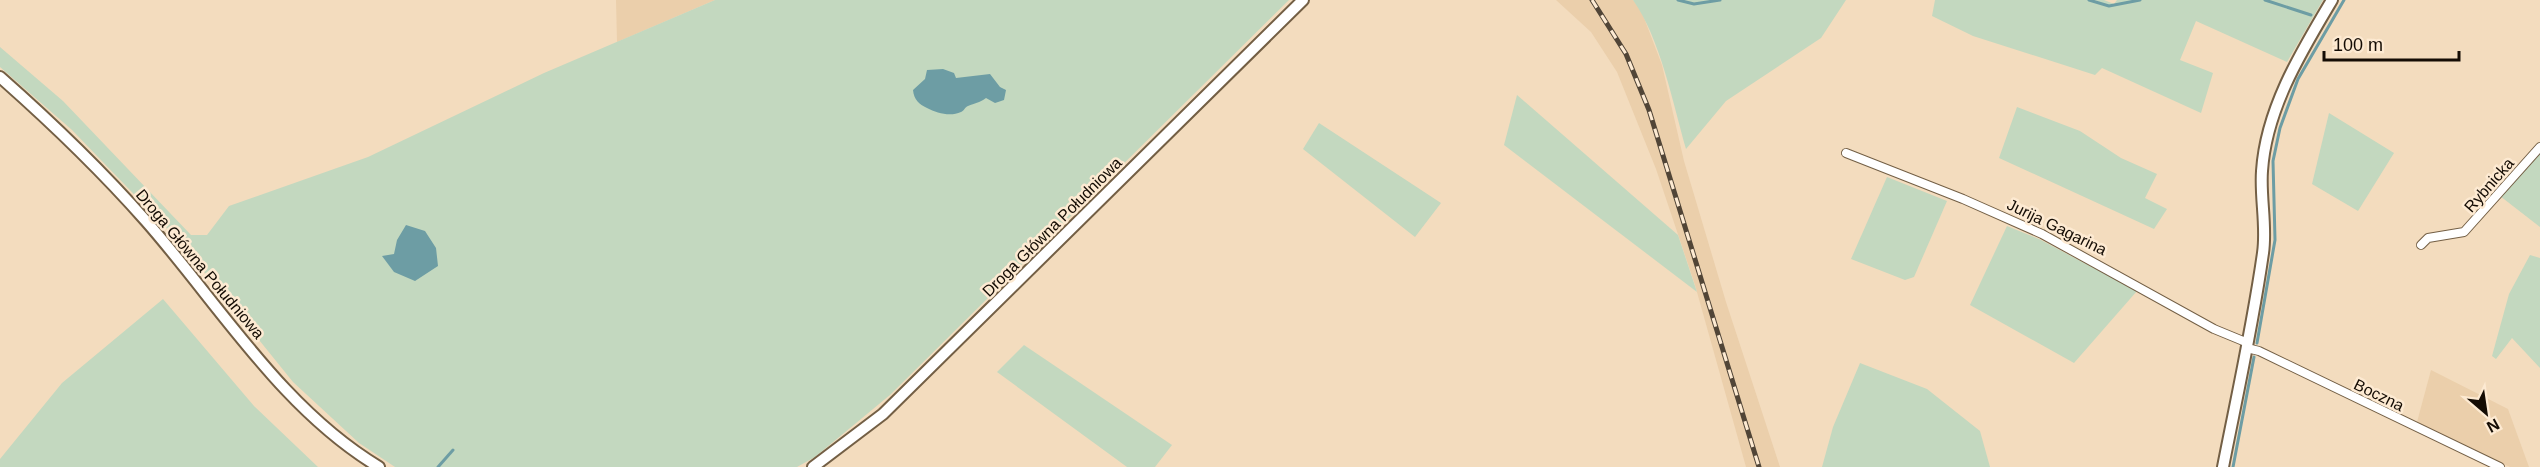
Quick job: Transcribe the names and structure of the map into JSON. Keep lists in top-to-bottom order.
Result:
{
  "streets": {
    "main road": ["Droga Główna Południowa"],
    "street": ["Rybnicka", "Jurija Gagarina", "Boczna"]
  },
  "crossings": [
    ["Jurija Gagarina", "Boczna"]
  ],
  "scale_bar": "100 m",
  "north": "bottom right"
}
